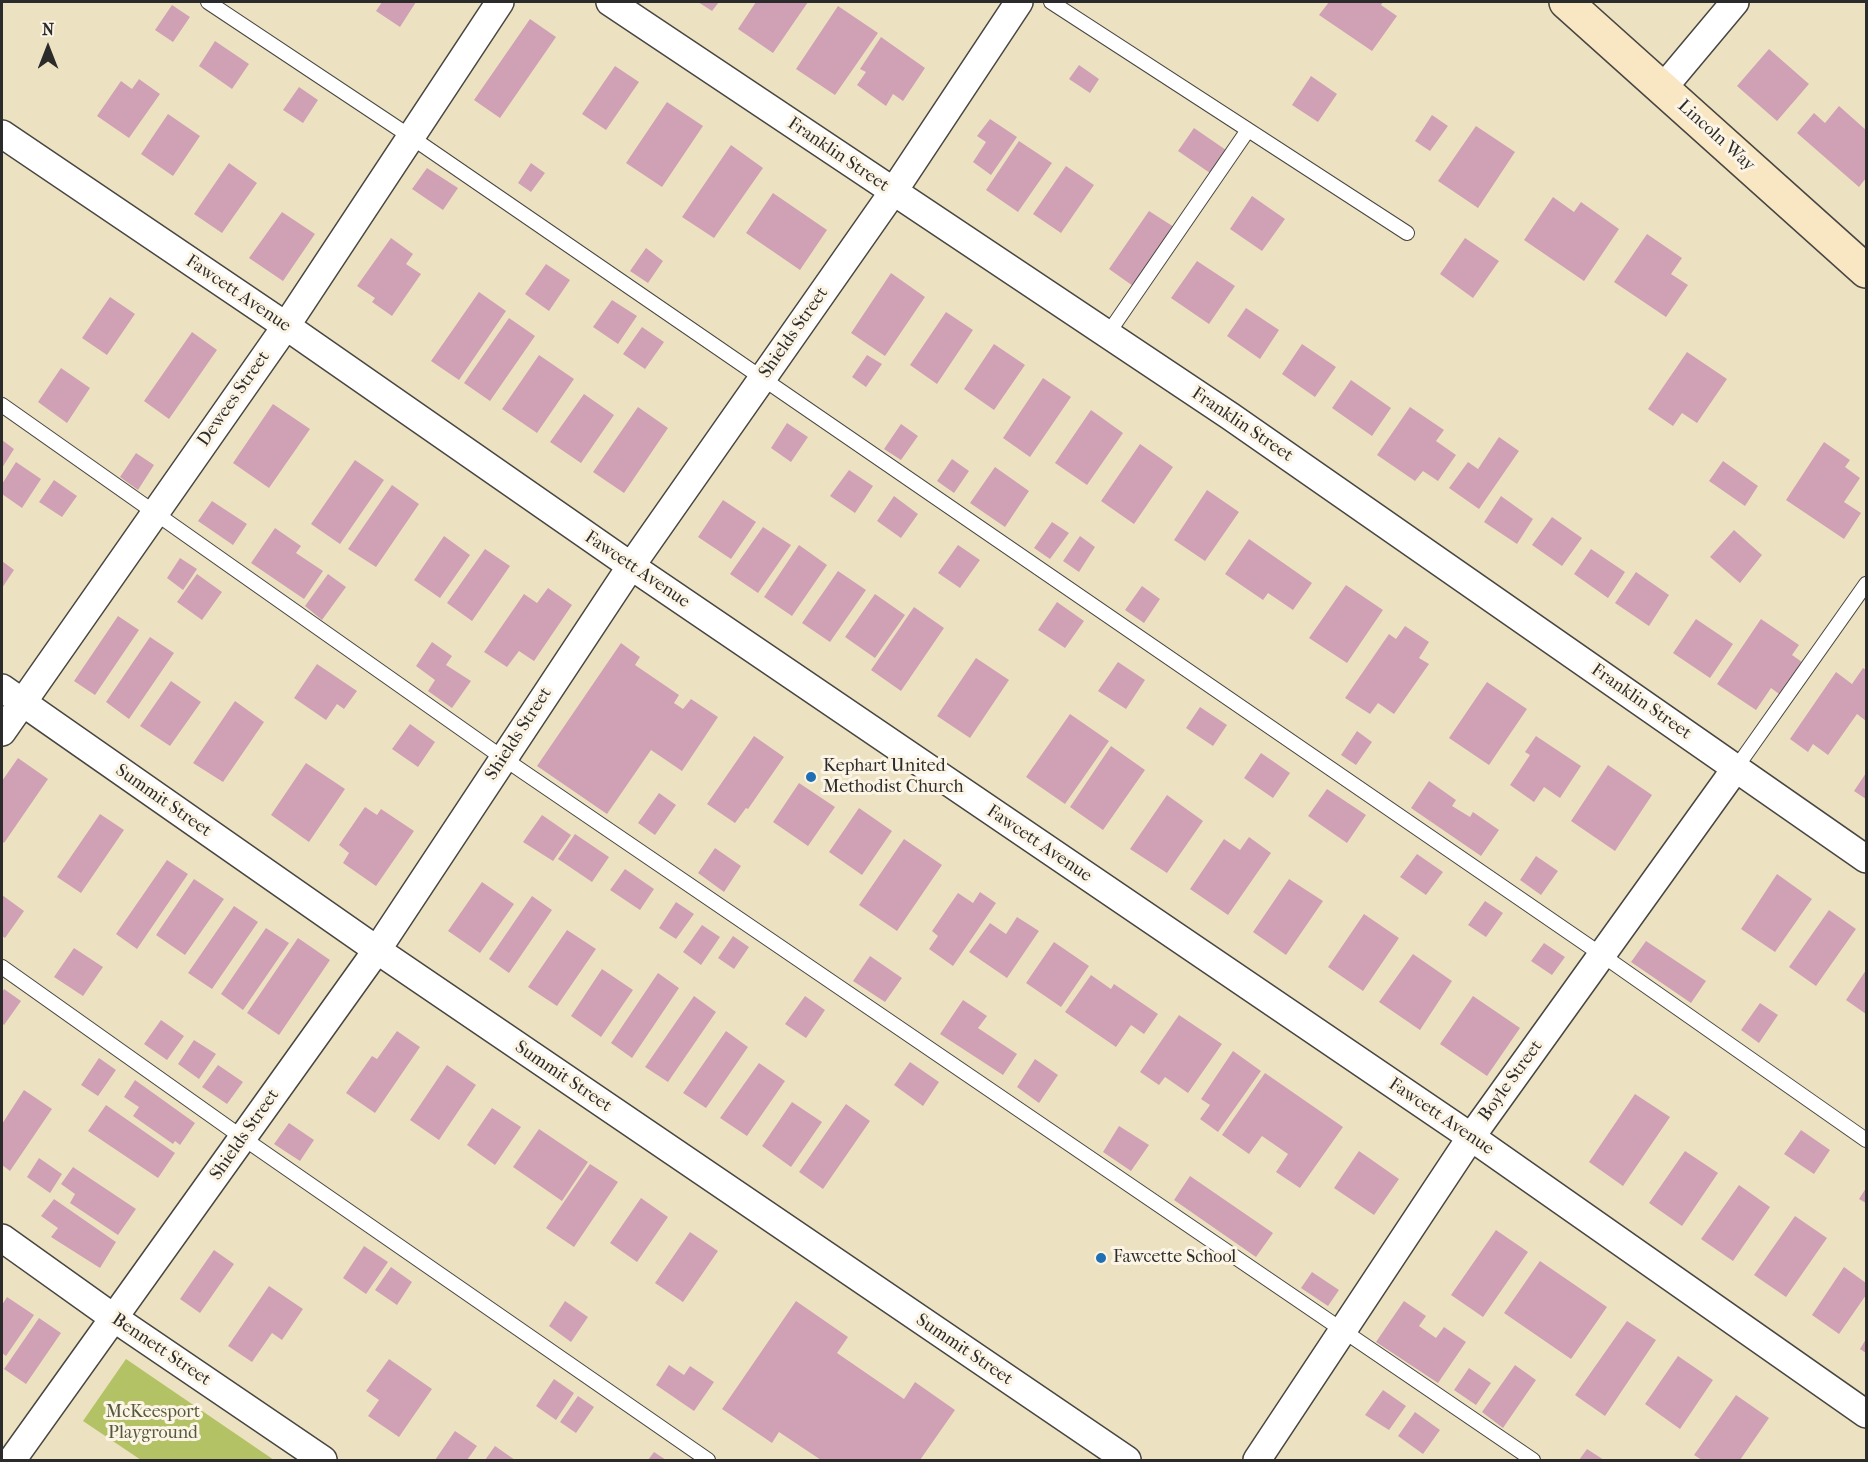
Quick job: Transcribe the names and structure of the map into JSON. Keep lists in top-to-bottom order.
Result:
{
  "streets": {
    "main road": ["Lincoln Way"],
    "street": [
      "Franklin Street",
      "Fawcett Avenue",
      "Shields Street",
      "Dewees Street",
      "Summit Street",
      "Boyle Street",
      "Bennett Street"
    ]
  },
  "crossings": [
    ["Franklin Street", "Shields Street"],
    ["Franklin Street", "Boyle Street"],
    ["Fawcett Avenue", "Shields Street"],
    ["Fawcett Avenue", "Dewees Street"],
    ["Fawcett Avenue", "Boyle Street"],
    ["Shields Street", "Summit Street"],
    ["Shields Street", "Bennett Street"],
    ["Dewees Street", "Summit Street"]
  ],
  "parks": ["McKeesport Playground"],
  "places": ["Kephart United Methodist Church", "Fawcette School"],
  "north": "top"
}
